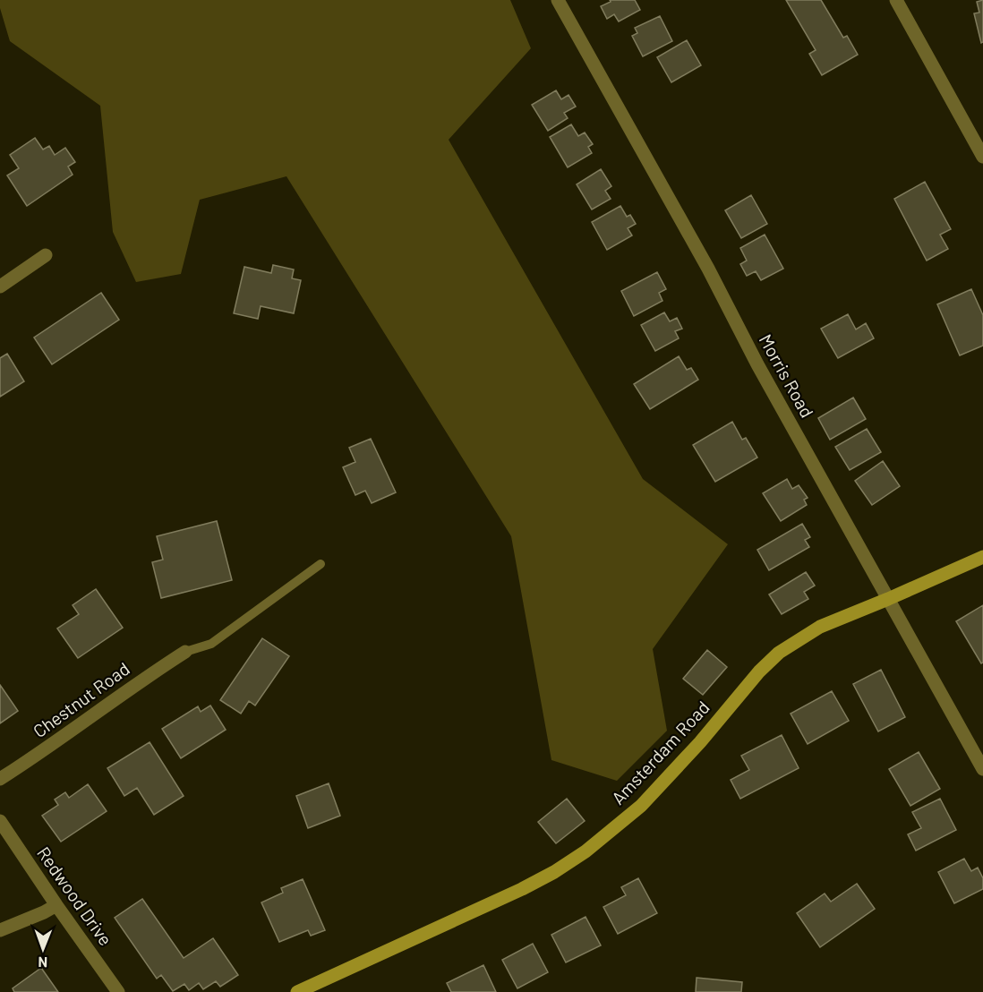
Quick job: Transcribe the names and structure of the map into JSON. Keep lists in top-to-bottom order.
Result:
{
  "streets": {
    "street": [
      "Morris Road",
      "Chestnut Road",
      "Amsterdam Road",
      "Redwood Drive"
    ]
  },
  "crossings": [
    ["Morris Road", "Amsterdam Road"]
  ],
  "north": "bottom"
}
